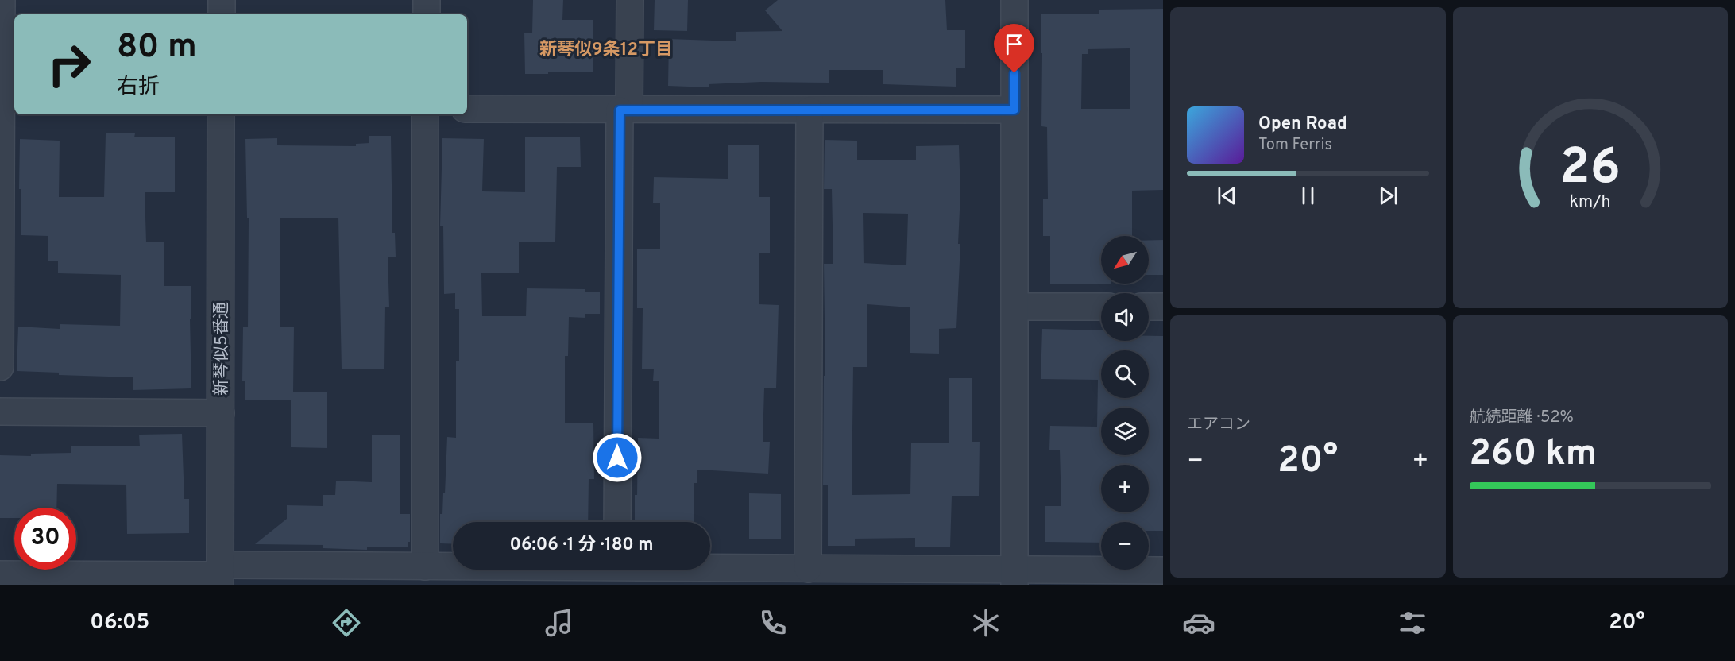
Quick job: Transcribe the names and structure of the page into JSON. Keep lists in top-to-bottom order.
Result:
{
  "streets": {
    "street": ["新琴似5番通"]
  },
  "districts": ["新琴似9条12丁目"],
  "north": "bottom left",
  "page": {
    "turn": ["80 m", "右折"],
    "song": ["Open Road", "Tom Ferris"],
    "map_buttons": ["+", "−"],
    "tile": [
      "エアコン",
      ["航続距離 · 52%", "260 km"]
    ],
    "heat": ["−", "20°", "+"],
    "limit": "30",
    "trip": "06:06 · 1 分 · 180 m",
    "tabs": ["06:05", "20°"],
    "gauge": ["26", "km/h"]
  }
}
